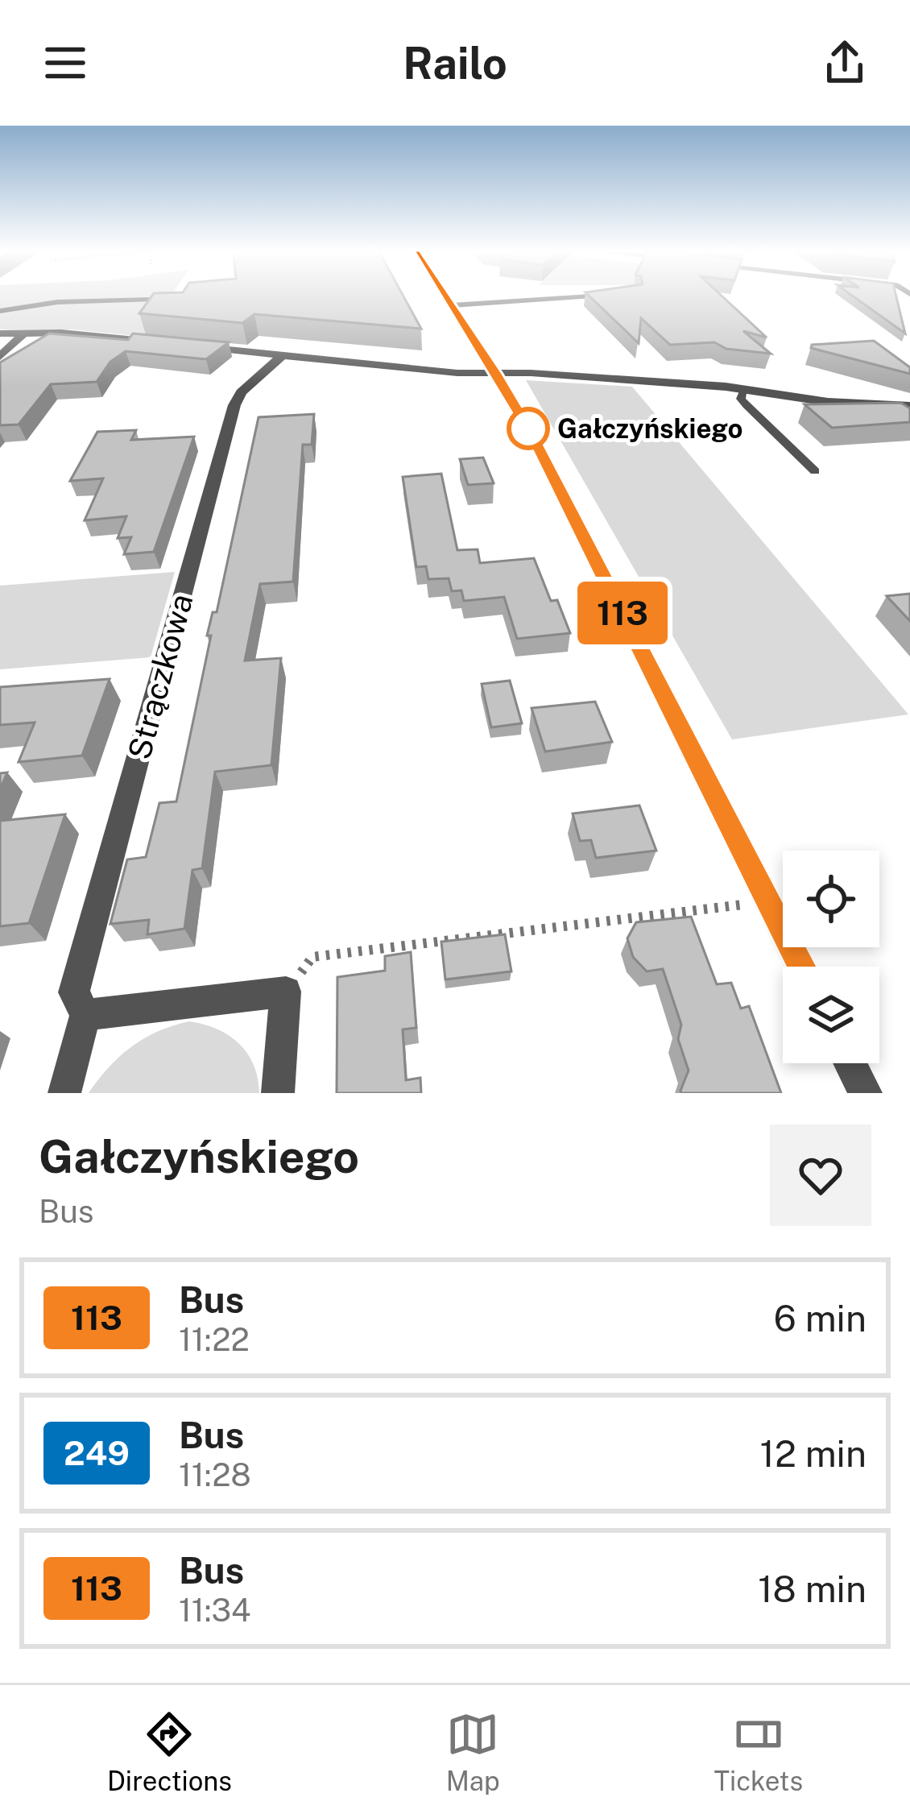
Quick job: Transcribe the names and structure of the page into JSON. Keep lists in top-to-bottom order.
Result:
{
  "streets": {
    "street": ["Strączkowa"]
  },
  "places": ["Gałczyńskiego"],
  "lines": ["bus line 113"],
  "page": {
    "header": "Railo",
    "on_map": "113",
    "heading": ["Gałczyńskiego", "Bus"],
    "list": [
      {
        "mark": "113",
        "name": "Bus",
        "note": "11:22",
        "value": "6 min"
      },
      {
        "mark": "249",
        "name": "Bus",
        "note": "11:28",
        "value": "12 min"
      },
      {
        "mark": "113",
        "name": "Bus",
        "note": "11:34",
        "value": "18 min"
      }
    ],
    "tabs": ["Directions", "Map", "Tickets"]
  }
}
